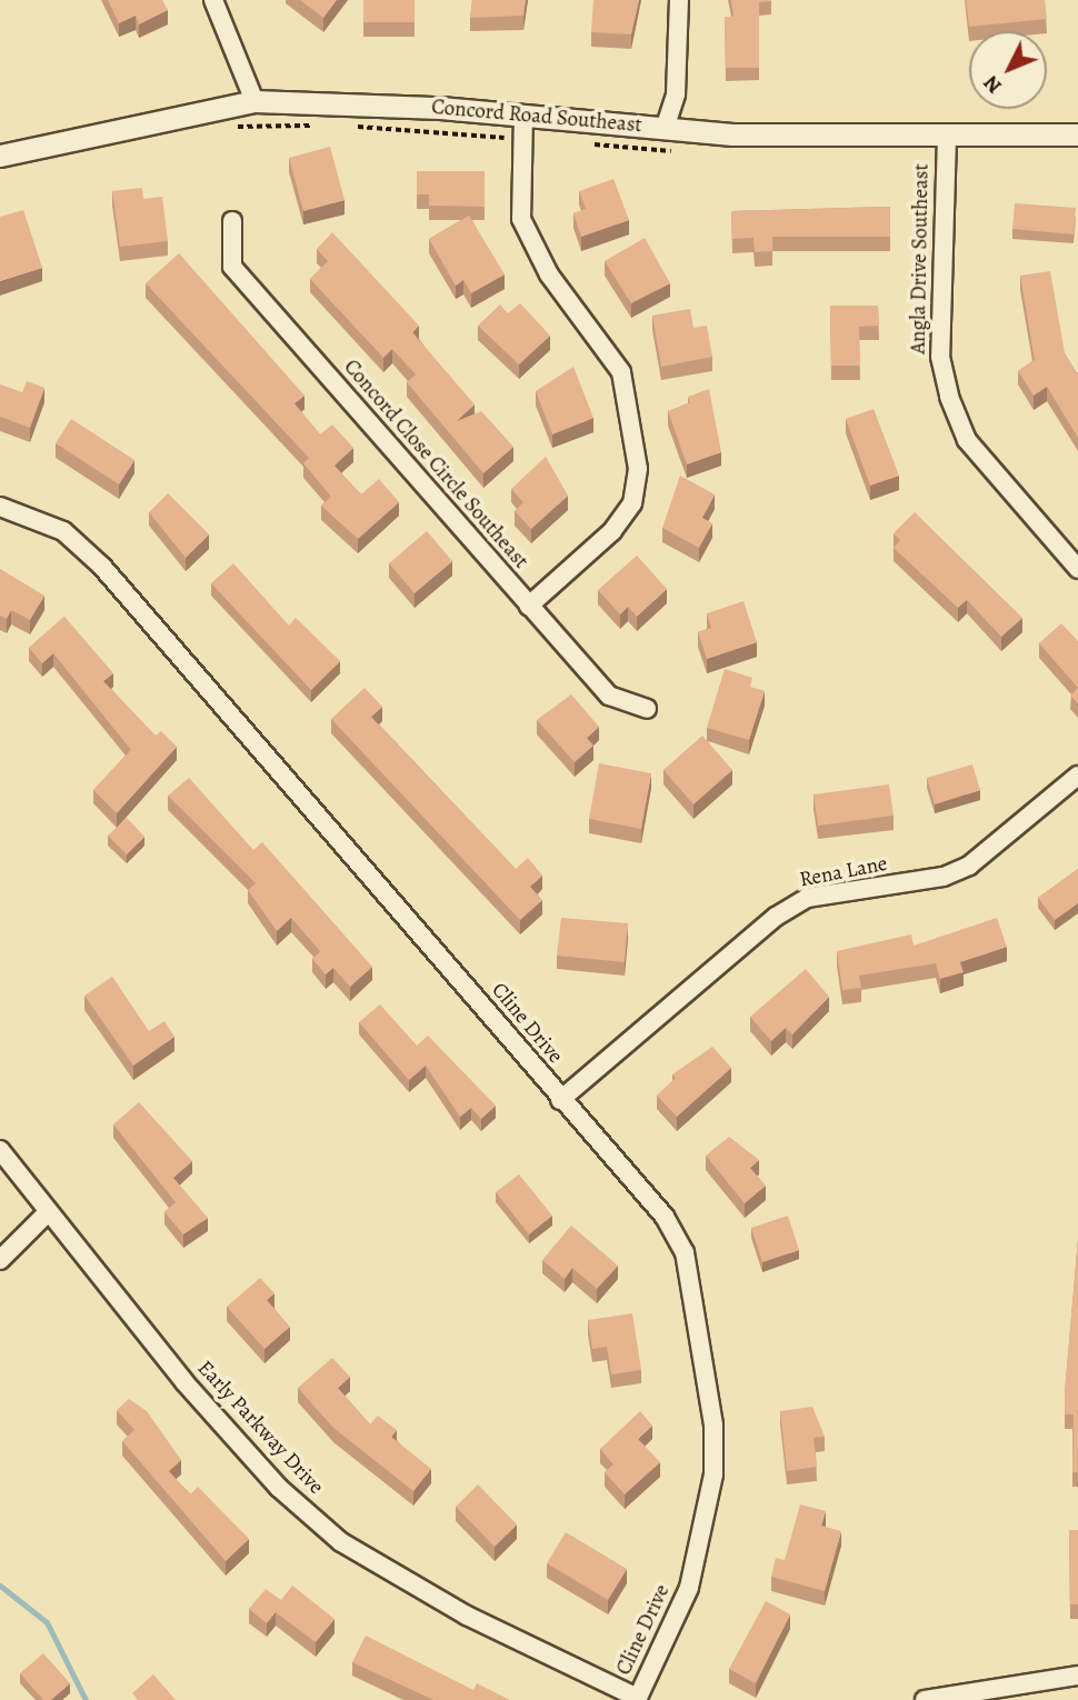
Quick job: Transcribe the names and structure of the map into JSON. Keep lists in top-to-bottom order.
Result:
{
  "streets": {
    "street": [
      "Concord Road Southeast",
      "Angla Drive Southeast",
      "Concord Close Circle Southeast",
      "Rena Lane",
      "Cline Drive",
      "Early Parkway Drive"
    ]
  },
  "crossings": [
    ["Concord Road Southeast", "Angla Drive Southeast"],
    ["Rena Lane", "Cline Drive"],
    ["Cline Drive", "Early Parkway Drive"]
  ],
  "north": "bottom left"
}
